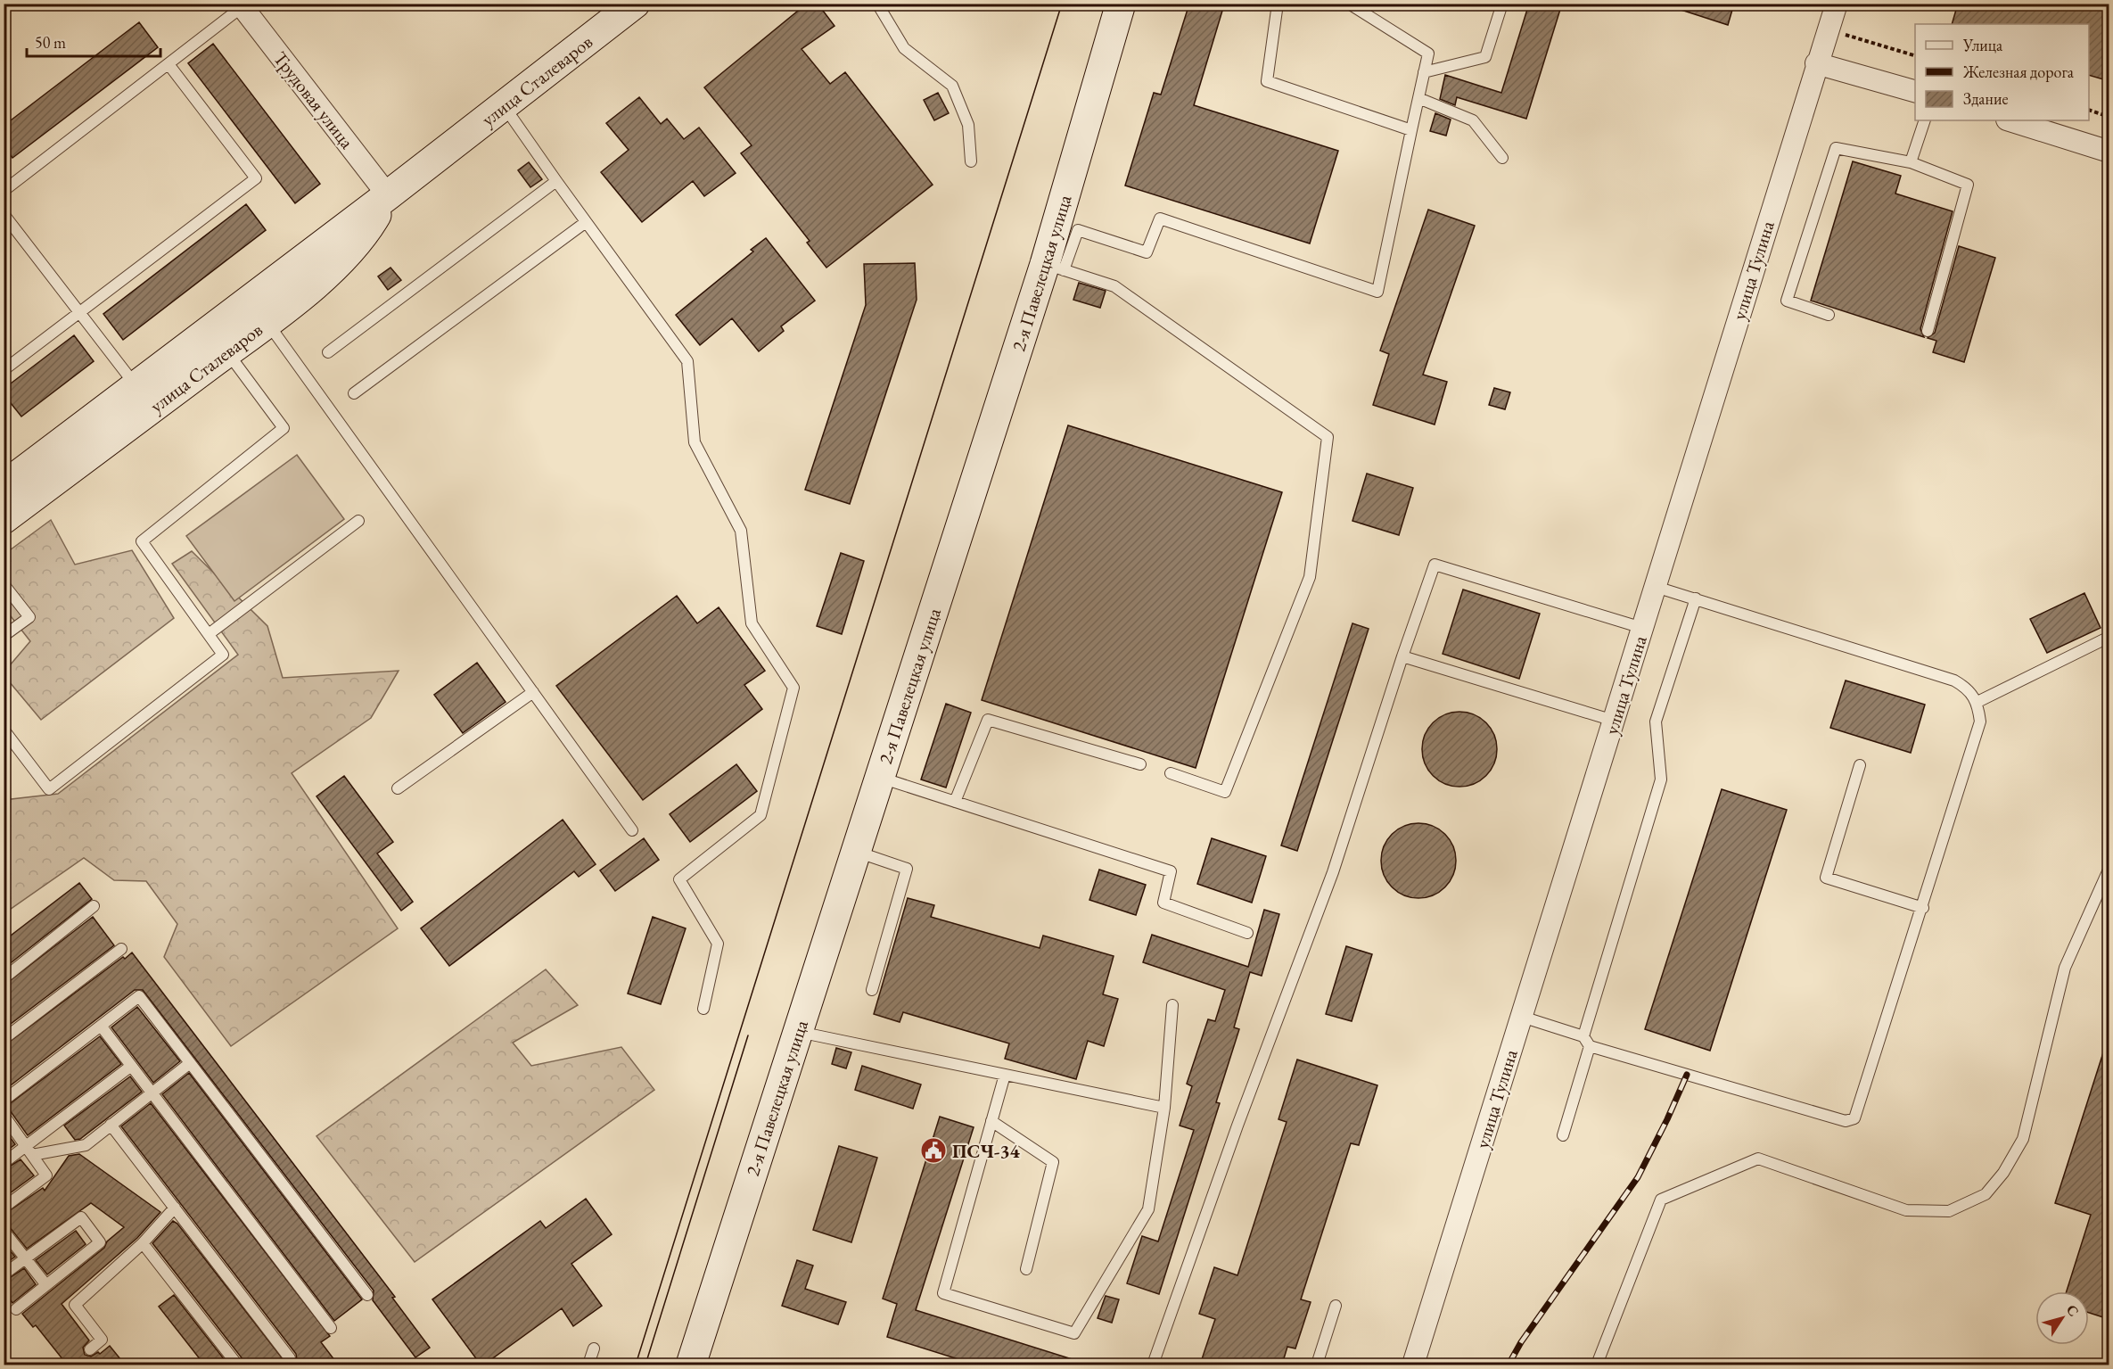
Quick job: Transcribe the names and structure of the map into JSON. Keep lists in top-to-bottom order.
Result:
{
  "streets": {
    "main road": ["улица Сталеваров", "2-я Павелецкая улица"],
    "street": ["Трудовая улица", "улица Тулина"]
  },
  "crossings": [
    ["улица Сталеваров", "Трудовая улица"]
  ],
  "places": {
    "public building": ["ПСЧ-34"]
  },
  "legend": ["Улица", "Железная дорога", "Здание"],
  "scale_bar": "50 m",
  "north": "top right"
}
